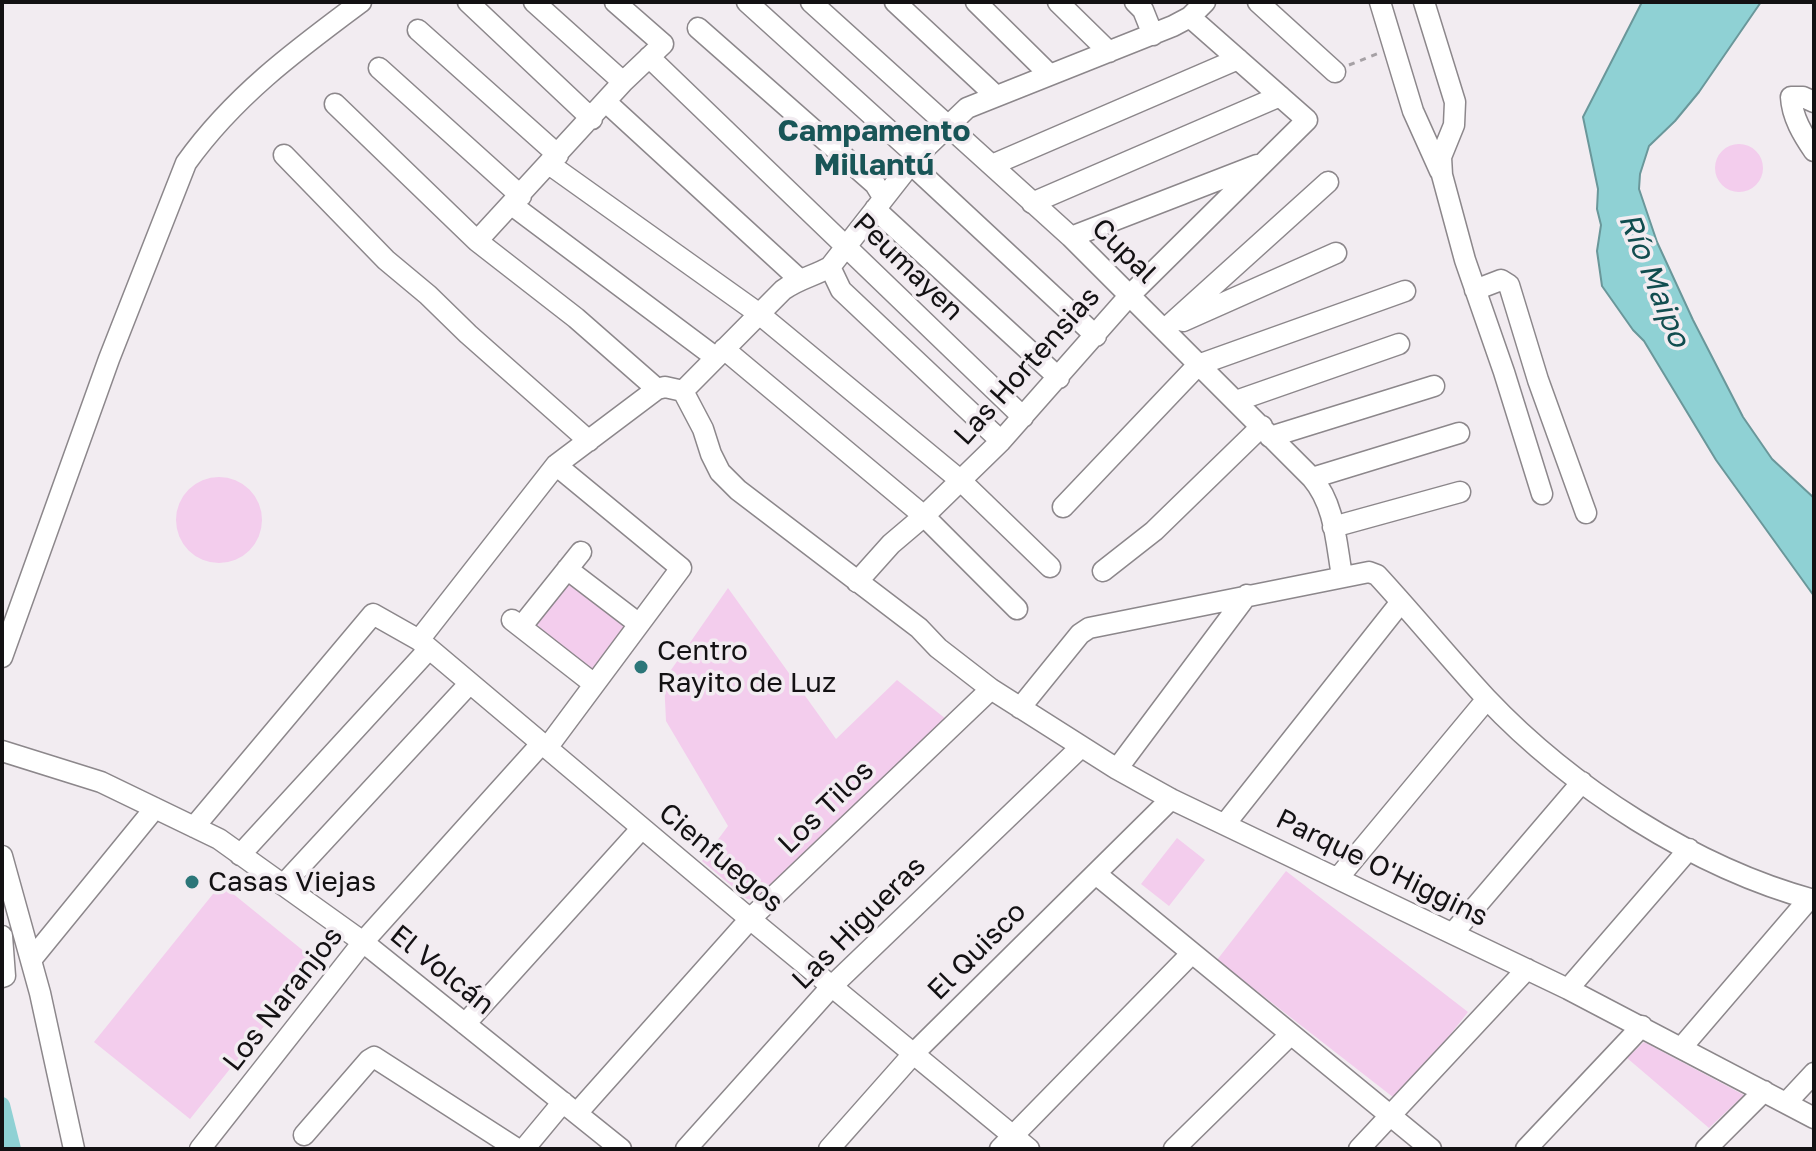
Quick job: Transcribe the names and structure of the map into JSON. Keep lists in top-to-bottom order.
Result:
{
  "streets": {
    "street": [
      "Cupal",
      "Peumayen",
      "Las Hortensias",
      "Los Tilos",
      "Cienfuegos",
      "Parque O'Higgins",
      "Las Higueras",
      "El Quisco",
      "El Volcán",
      "Los Naranjos"
    ]
  },
  "crossings": [
    ["Cupal", "Las Hortensias"],
    ["Peumayen", "Las Hortensias"],
    ["Las Hortensias", "Parque O'Higgins"],
    ["Los Tilos", "Cienfuegos"],
    ["Los Tilos", "Parque O'Higgins"],
    ["Los Tilos", "El Volcán"],
    ["Cienfuegos", "Las Higueras"],
    ["Cienfuegos", "El Quisco"],
    ["Cienfuegos", "El Volcán"],
    ["Cienfuegos", "Los Naranjos"],
    ["Parque O'Higgins", "Las Higueras"],
    ["Parque O'Higgins", "El Quisco"],
    ["El Volcán", "Los Naranjos"]
  ],
  "districts": ["Campamento Millantú"],
  "water": ["Río Maipo"],
  "places": ["Centro Rayito de Luz", "Casas Viejas"]
}
